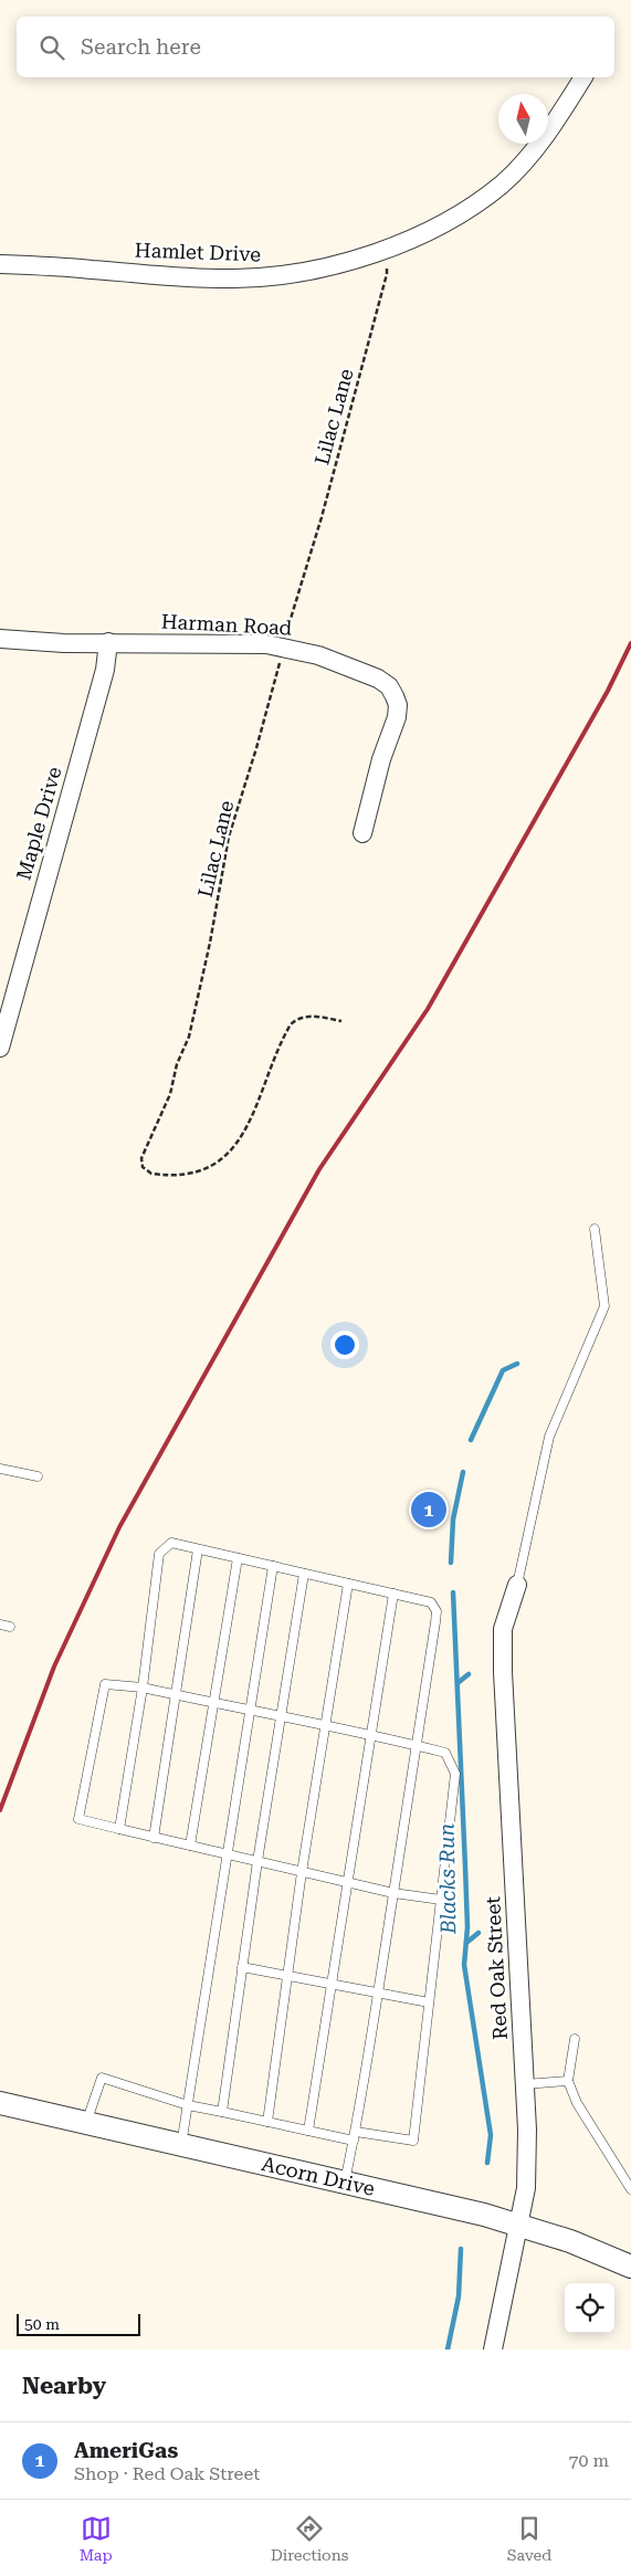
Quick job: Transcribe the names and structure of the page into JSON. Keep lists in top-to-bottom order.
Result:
{
  "streets": {
    "street": [
      "Hamlet Drive",
      "Harman Road",
      "Maple Drive",
      "Red Oak Street",
      "Acorn Drive"
    ],
    "path": ["Lilac Lane"]
  },
  "crossings": [
    ["Hamlet Drive", "Lilac Lane"],
    ["Lilac Lane", "Harman Road"],
    ["Harman Road", "Maple Drive"],
    ["Red Oak Street", "Acorn Drive"]
  ],
  "water": ["Blacks Run"],
  "scale_bar": "50 m",
  "north": "top",
  "page": {
    "search": "Search here",
    "pins": "1",
    "scale": "50 m",
    "heading": "Nearby",
    "list": [
      {
        "mark": "1",
        "name": "AmeriGas",
        "note": "Shop · Red Oak Street",
        "value": "70 m"
      }
    ],
    "nav": ["Map", "Directions", "Saved"]
  }
}
